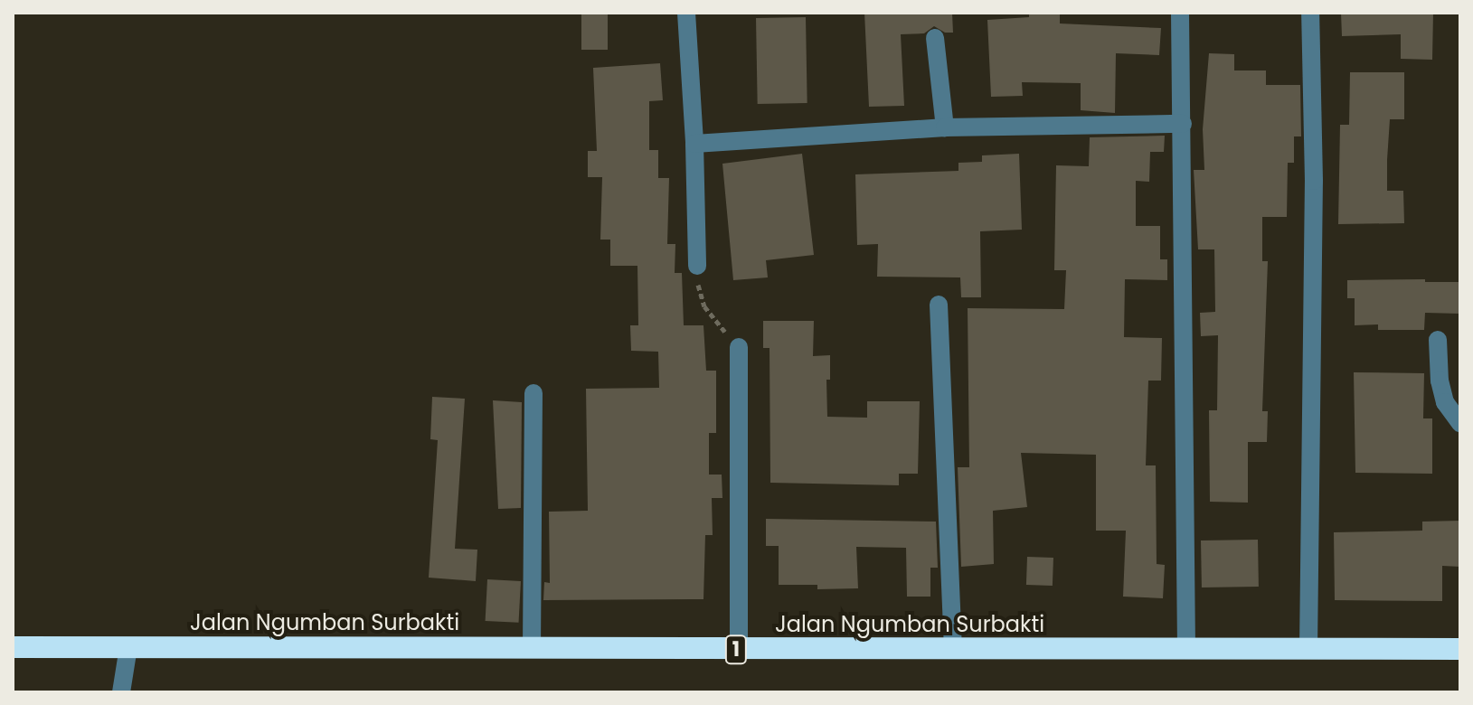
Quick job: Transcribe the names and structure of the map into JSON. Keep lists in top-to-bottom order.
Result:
{
  "streets": {
    "highway": ["Jalan Ngumban Surbakti", "1"]
  }
}
